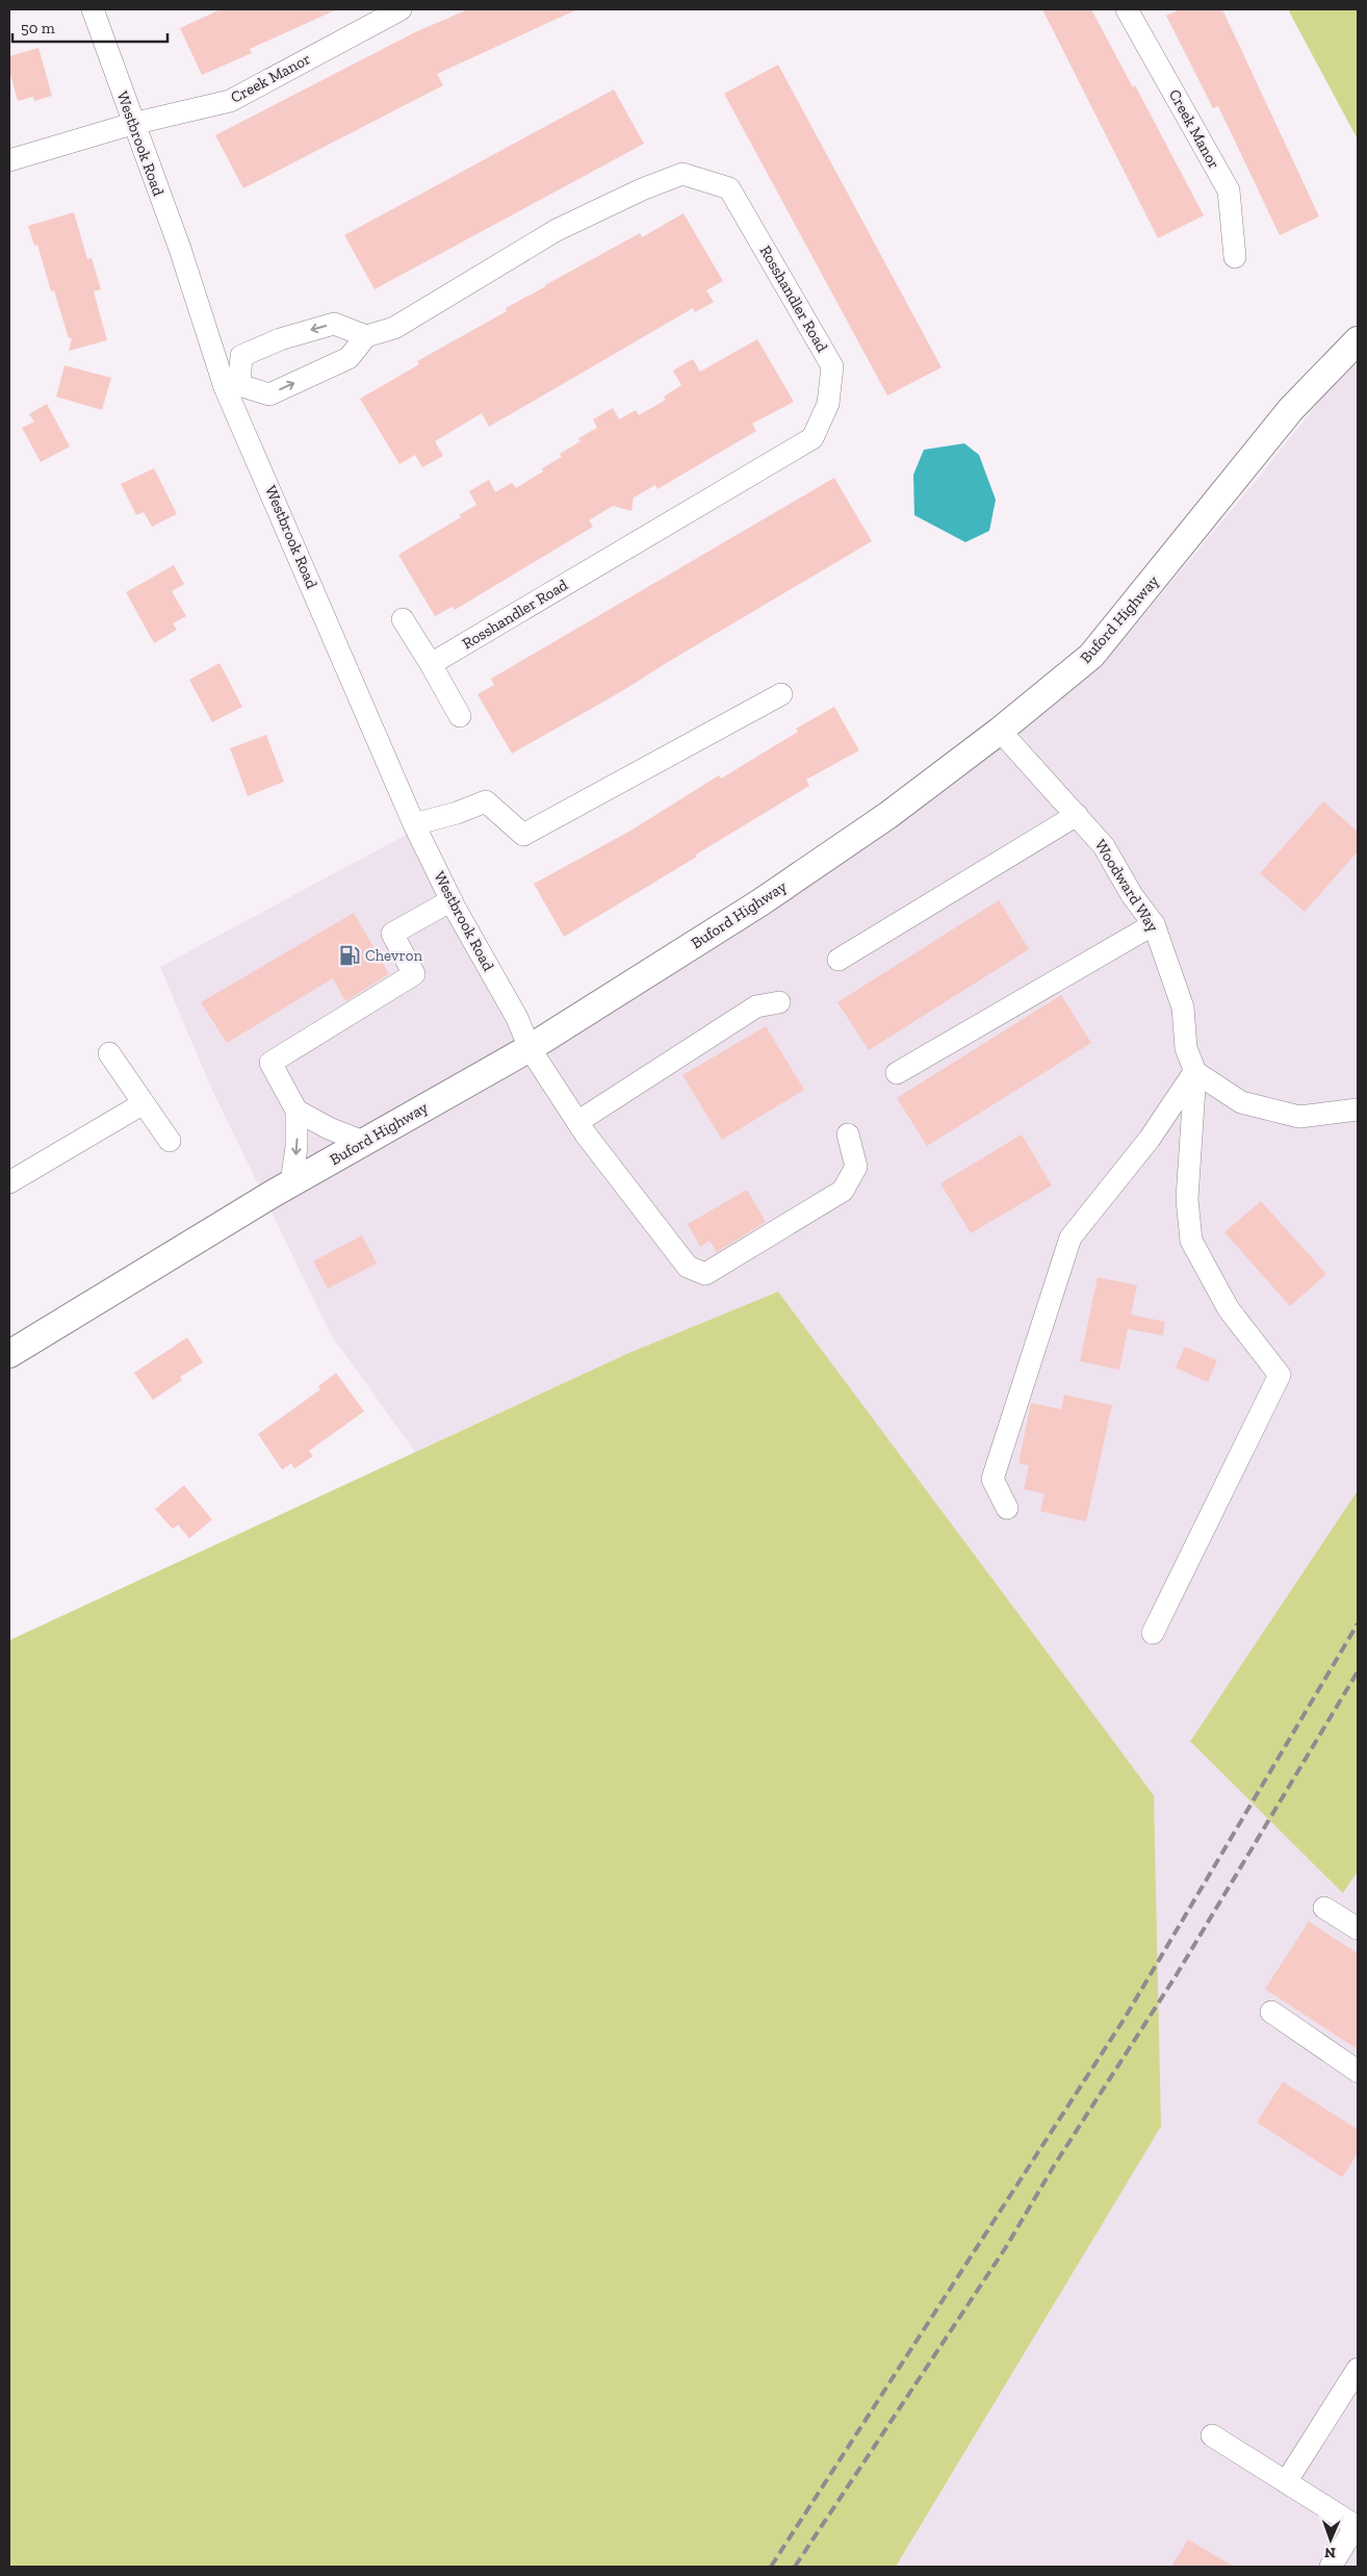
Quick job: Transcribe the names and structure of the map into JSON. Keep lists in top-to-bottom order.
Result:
{
  "streets": {
    "main road": ["Buford Highway"],
    "street": [
      "Creek Manor",
      "Westbrook Road",
      "Rosshandler Road",
      "Woodward Way"
    ]
  },
  "crossings": [
    ["Creek Manor", "Westbrook Road"],
    ["Westbrook Road", "Buford Highway"],
    ["Buford Highway", "Woodward Way"]
  ],
  "places": {
    "fuel station": ["Chevron"]
  },
  "scale_bar": "50 m",
  "north": "bottom"
}
